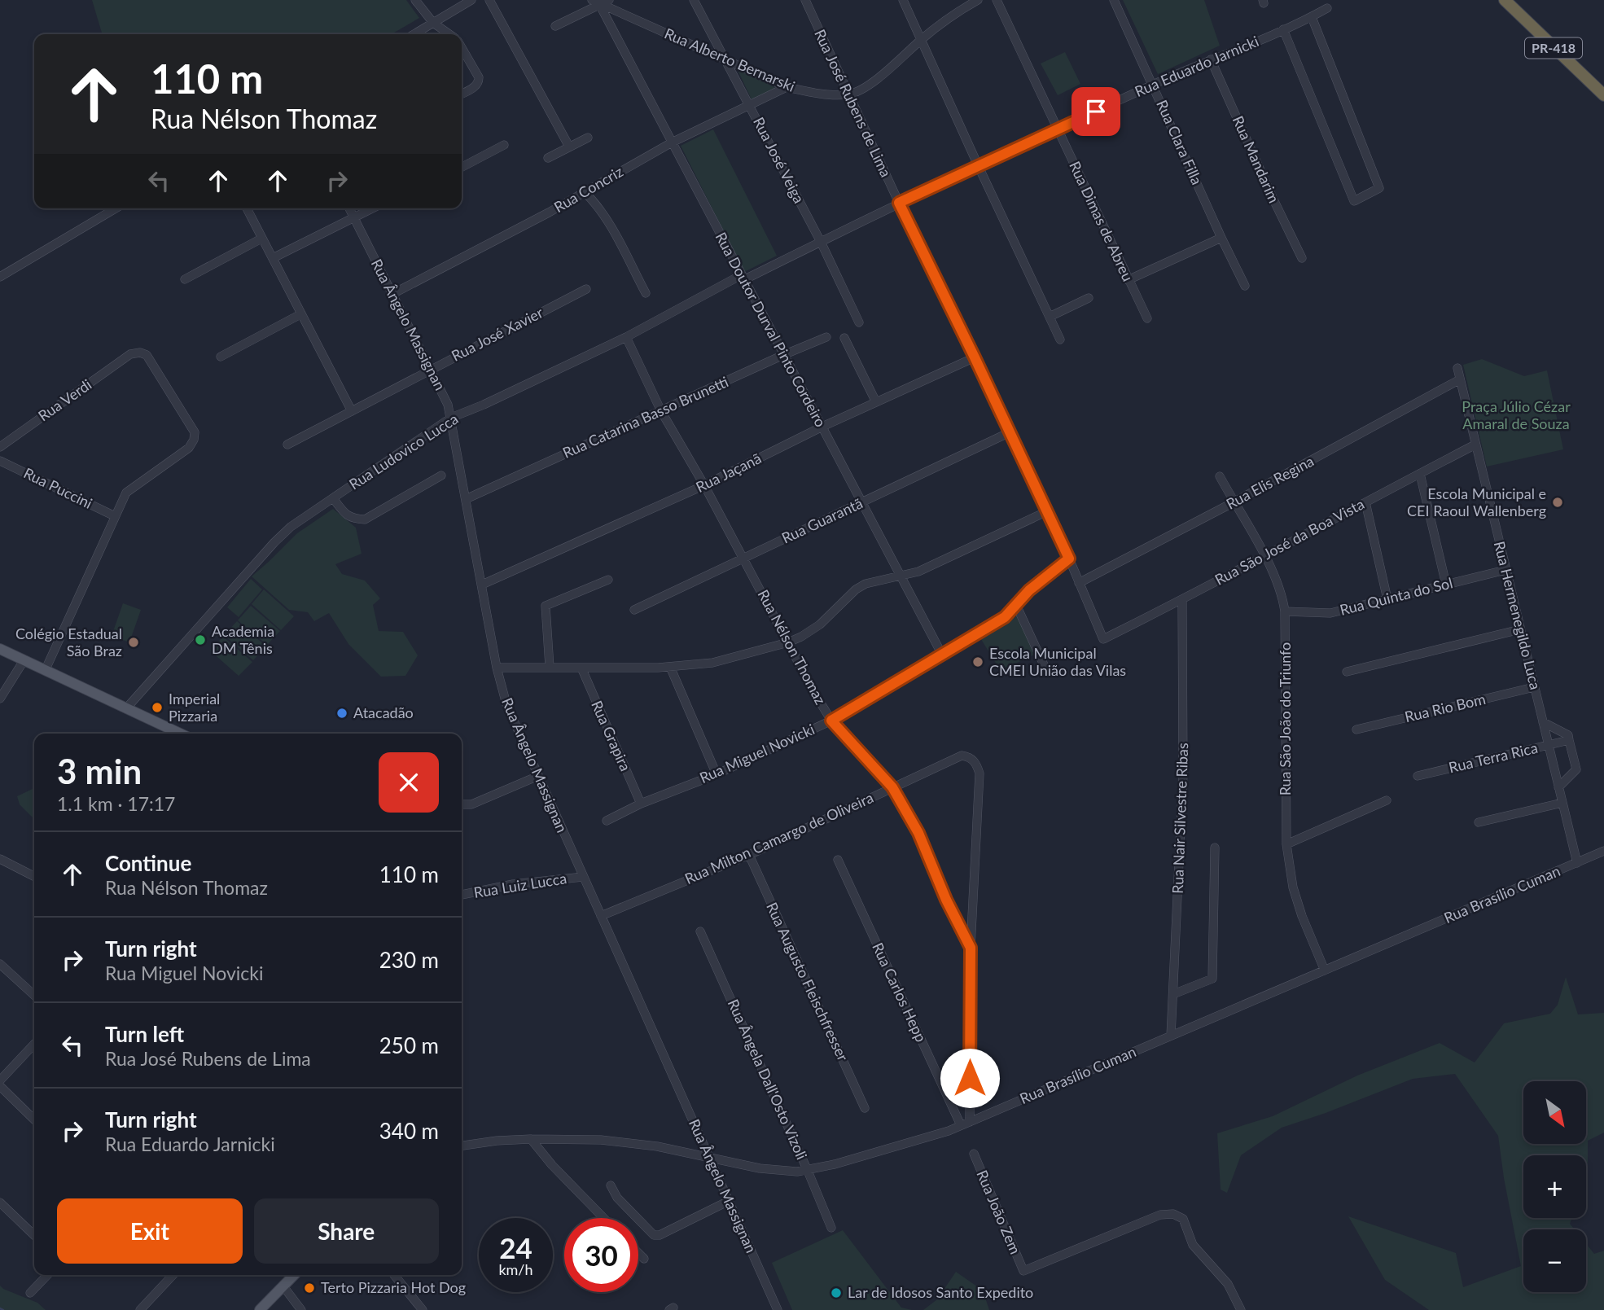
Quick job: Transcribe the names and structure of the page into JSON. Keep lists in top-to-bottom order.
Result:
{
  "streets": {
    "highway": ["PR-418"],
    "street": [
      "Rua Alberto Bernarski",
      "Rua Eduardo Jarnicki",
      "Rua José Rubens de Lima",
      "Rua Clara Filla",
      "Rua Mandarim",
      "Rua José Veiga",
      "Rua Concriz",
      "Rua Dimas de Abreu",
      "Rua Ângelo Massignan",
      "Rua Doutor Durval Pinto Cordeiro",
      "Rua José Xavier",
      "Rua Verdi",
      "Rua Catarina Basso Brunetti",
      "Rua Ludovico Lucca",
      "Rua Jaçanã",
      "Rua Elis Regina",
      "Rua Puccini",
      "Rua Guarantã",
      "Rua São José da Boa Vista",
      "Rua Quinta do Sol",
      "Rua Hermenegildo Luca",
      "Rua Nélson Thomaz",
      "Rua Rio Bom",
      "Rua São João do Triunfo",
      "Rua Grapira",
      "Rua Miguel Novicki",
      "Rua Terra Rica",
      "Rua Nair Silvestre Ribas",
      "Rua Milton Camargo de Oliveira",
      "Rua Luiz Lucca",
      "Rua Brasílio Cuman",
      "Rua Augusto Fleischfresser",
      "Rua Carlos Hepp",
      "Rua Ângela Dall'Osto Vizoli",
      "Rua João Zem"
    ]
  },
  "crossings": [
    ["Rua Alberto Bernarski", "Rua José Rubens de Lima"],
    ["Rua Alberto Bernarski", "Rua José Veiga"],
    ["Rua Alberto Bernarski", "Rua Concriz"],
    ["Rua Alberto Bernarski", "Rua Doutor Durval Pinto Cordeiro"],
    ["Rua Eduardo Jarnicki", "Rua José Rubens de Lima"],
    ["Rua Eduardo Jarnicki", "Rua Clara Filla"],
    ["Rua Eduardo Jarnicki", "Rua Mandarim"],
    ["Rua Eduardo Jarnicki", "Rua José Veiga"],
    ["Rua Eduardo Jarnicki", "Rua Dimas de Abreu"],
    ["Rua Eduardo Jarnicki", "Rua Doutor Durval Pinto Cordeiro"],
    ["Rua Eduardo Jarnicki", "Rua Ludovico Lucca"],
    ["Rua José Rubens de Lima", "Rua Jaçanã"],
    ["Rua José Rubens de Lima", "Rua Elis Regina"],
    ["Rua José Rubens de Lima", "Rua Guarantã"],
    ["Rua José Rubens de Lima", "Rua São José da Boa Vista"],
    ["Rua José Rubens de Lima", "Rua Miguel Novicki"],
    ["Rua José Veiga", "Rua Concriz"],
    ["Rua Concriz", "Rua Ângelo Massignan"],
    ["Rua Concriz", "Rua Doutor Durval Pinto Cordeiro"],
    ["Rua Ângelo Massignan", "Rua José Xavier"],
    ["Rua Ângelo Massignan", "Rua Catarina Basso Brunetti"],
    ["Rua Ângelo Massignan", "Rua Ludovico Lucca"],
    ["Rua Ângelo Massignan", "Rua Jaçanã"],
    ["Rua Ângelo Massignan", "Rua Milton Camargo de Oliveira"],
    ["Rua Ângelo Massignan", "Rua Luiz Lucca"],
    ["Rua Ângelo Massignan", "Rua Brasílio Cuman"],
    ["Rua Doutor Durval Pinto Cordeiro", "Rua Catarina Basso Brunetti"],
    ["Rua Doutor Durval Pinto Cordeiro", "Rua Ludovico Lucca"],
    ["Rua Doutor Durval Pinto Cordeiro", "Rua Jaçanã"],
    ["Rua Doutor Durval Pinto Cordeiro", "Rua Guarantã"],
    ["Rua Doutor Durval Pinto Cordeiro", "Rua Miguel Novicki"],
    ["Rua Verdi", "Rua Puccini"],
    ["Rua Catarina Basso Brunetti", "Rua Nélson Thomaz"],
    ["Rua Ludovico Lucca", "Rua Nélson Thomaz"],
    ["Rua Jaçanã", "Rua Nélson Thomaz"],
    ["Rua Elis Regina", "Rua Hermenegildo Luca"],
    ["Rua Elis Regina", "Rua São João do Triunfo"],
    ["Rua Guarantã", "Rua Nélson Thomaz"],
    ["Rua São José da Boa Vista", "Rua Hermenegildo Luca"],
    ["Rua São José da Boa Vista", "Rua São João do Triunfo"],
    ["Rua São José da Boa Vista", "Rua Nair Silvestre Ribas"],
    ["Rua Quinta do Sol", "Rua Hermenegildo Luca"],
    ["Rua Quinta do Sol", "Rua São João do Triunfo"],
    ["Rua Hermenegildo Luca", "Rua Rio Bom"],
    ["Rua Hermenegildo Luca", "Rua Terra Rica"],
    ["Rua Hermenegildo Luca", "Rua Brasílio Cuman"],
    ["Rua Nélson Thomaz", "Rua Miguel Novicki"],
    ["Rua Nélson Thomaz", "Rua Milton Camargo de Oliveira"],
    ["Rua São João do Triunfo", "Rua Brasílio Cuman"],
    ["Rua Grapira", "Rua Miguel Novicki"],
    ["Rua Nair Silvestre Ribas", "Rua Brasílio Cuman"],
    ["Rua Milton Camargo de Oliveira", "Rua Augusto Fleischfresser"],
    ["Rua Brasílio Cuman", "Rua Carlos Hepp"],
    ["Rua Brasílio Cuman", "Rua Ângela Dall'Osto Vizoli"]
  ],
  "parks": ["Praça Júlio Cézar Amaral de Souza"],
  "places": [
    "Escola Municipal e CEI Raoul Wallenberg",
    "Academia DM Tênis",
    "Colégio Estadual São Braz",
    "Escola Municipal CMEI União das Vilas",
    "Imperial Pizzaria",
    "Atacadão",
    "Terto Pizzaria Hot Dog",
    "Lar de Idosos Santo Expedito"
  ],
  "north": "bottom right",
  "page": {
    "turn": ["110 m", "Rua Nélson Thomaz"],
    "heading": ["3 min", "1.1 km · 17:17"],
    "list": [
      {
        "name": "Continue",
        "note": "Rua Nélson Thomaz",
        "value": "110 m"
      },
      {
        "name": "Turn right",
        "note": "Rua Miguel Novicki",
        "value": "230 m"
      },
      {
        "name": "Turn left",
        "note": "Rua José Rubens de Lima",
        "value": "250 m"
      },
      {
        "name": "Turn right",
        "note": "Rua Eduardo Jarnicki",
        "value": "340 m"
      }
    ],
    "map_buttons": ["+", "−"],
    "buttons": ["Exit", "Share"],
    "speed": "24 km/h",
    "limit": "30"
  }
}
